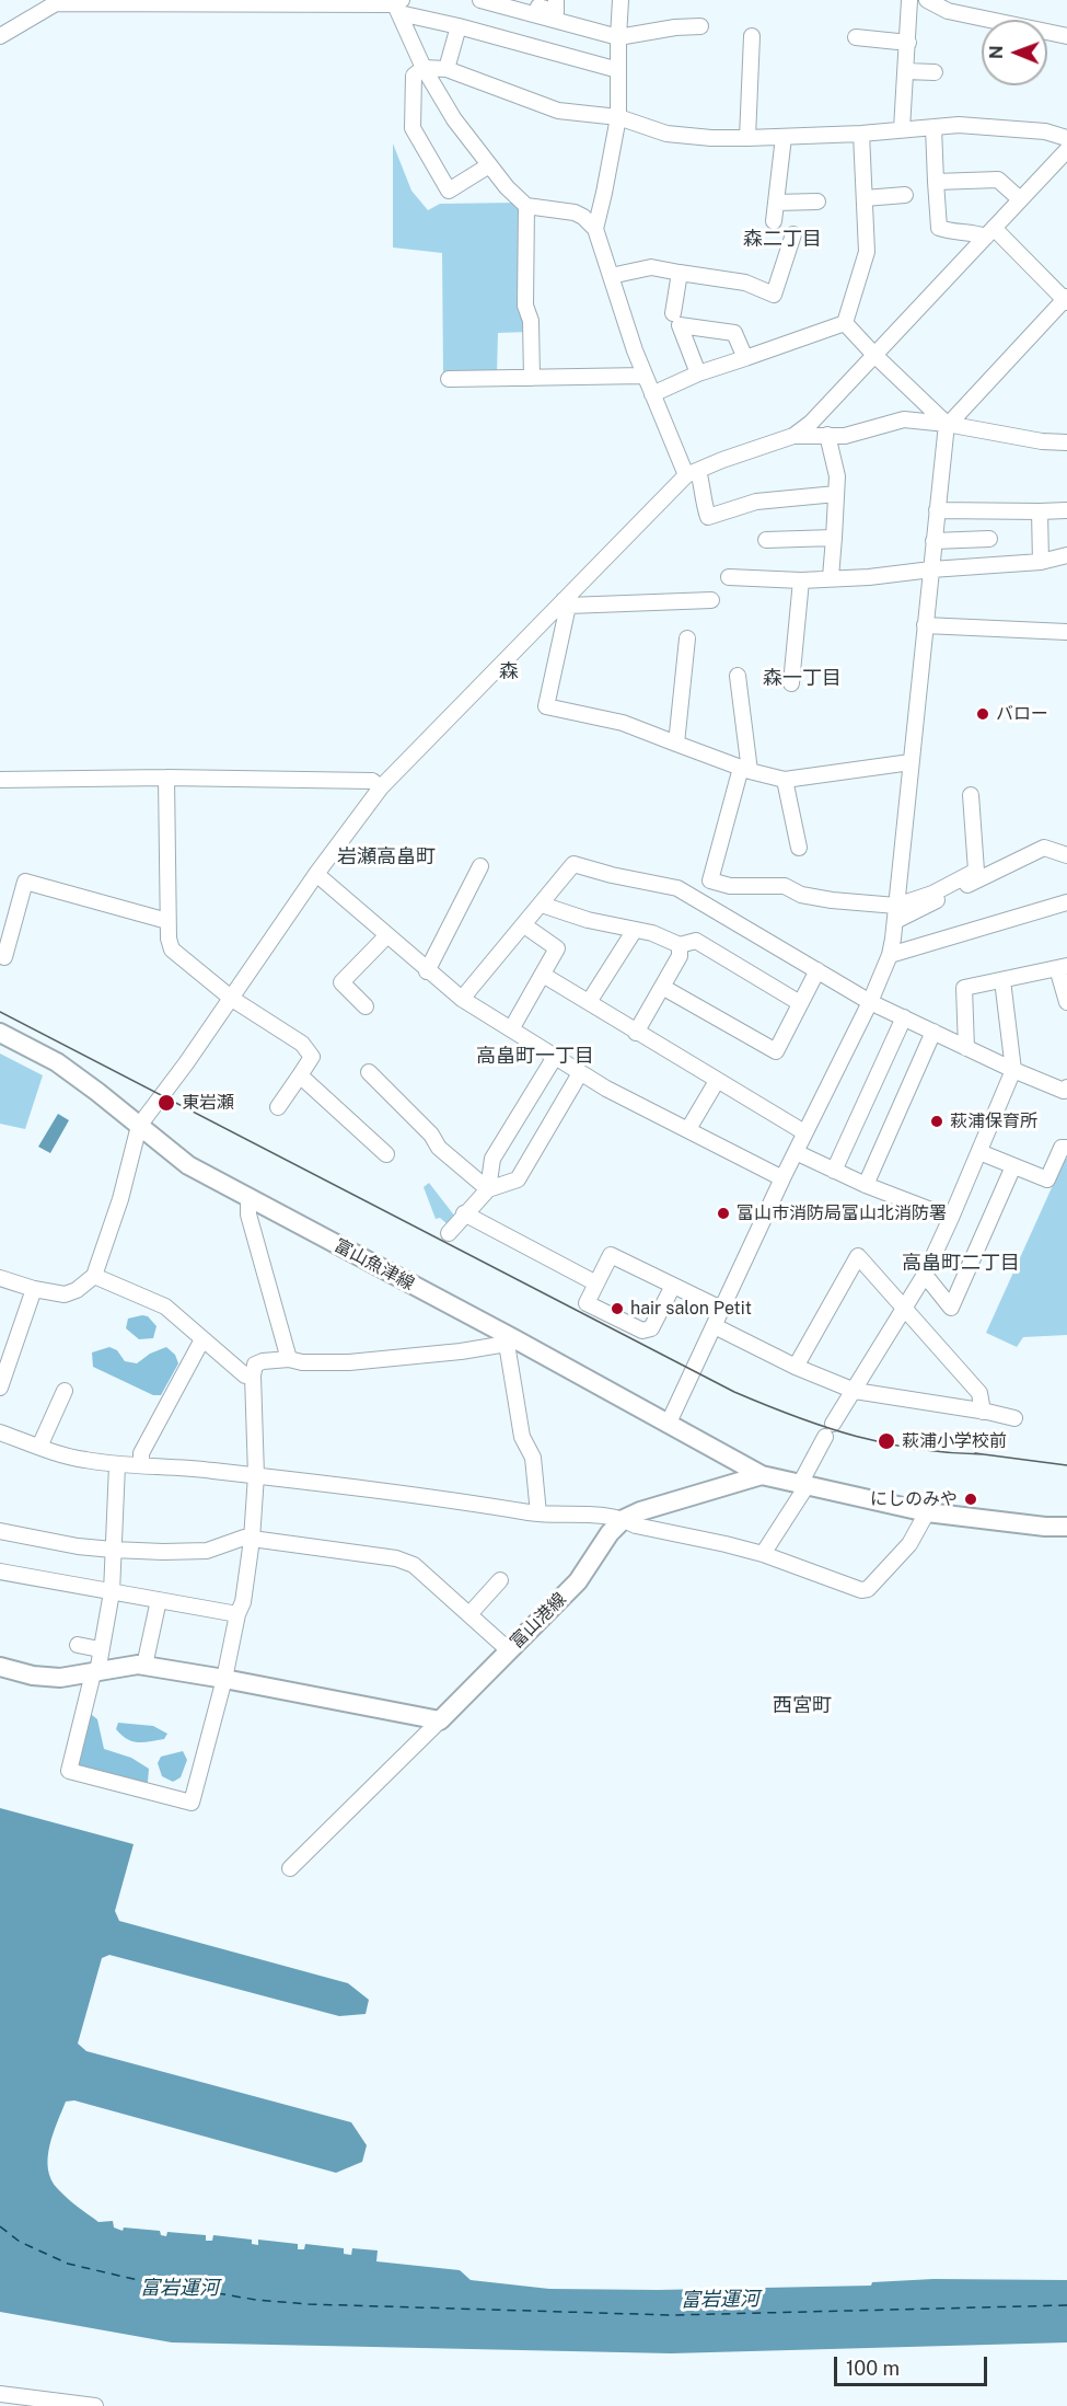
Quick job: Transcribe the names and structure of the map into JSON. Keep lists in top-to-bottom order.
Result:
{
  "streets": {
    "main road": ["富山魚津線", "富山港線"]
  },
  "crossings": [
    ["富山魚津線", "富山港線"]
  ],
  "districts": [
    "森二丁目",
    "森",
    "森一丁目",
    "岩瀬高畠町",
    "高畠町一丁目",
    "高畠町二丁目",
    "西宮町"
  ],
  "water": ["富岩運河"],
  "places": [
    "バロー",
    "東岩瀬",
    "萩浦保育所",
    "富山市消防局富山北消防署",
    "hair salon Petit",
    "萩浦小学校前",
    "にしのみや"
  ],
  "scale_bar": "100 m",
  "north": "left"
}
